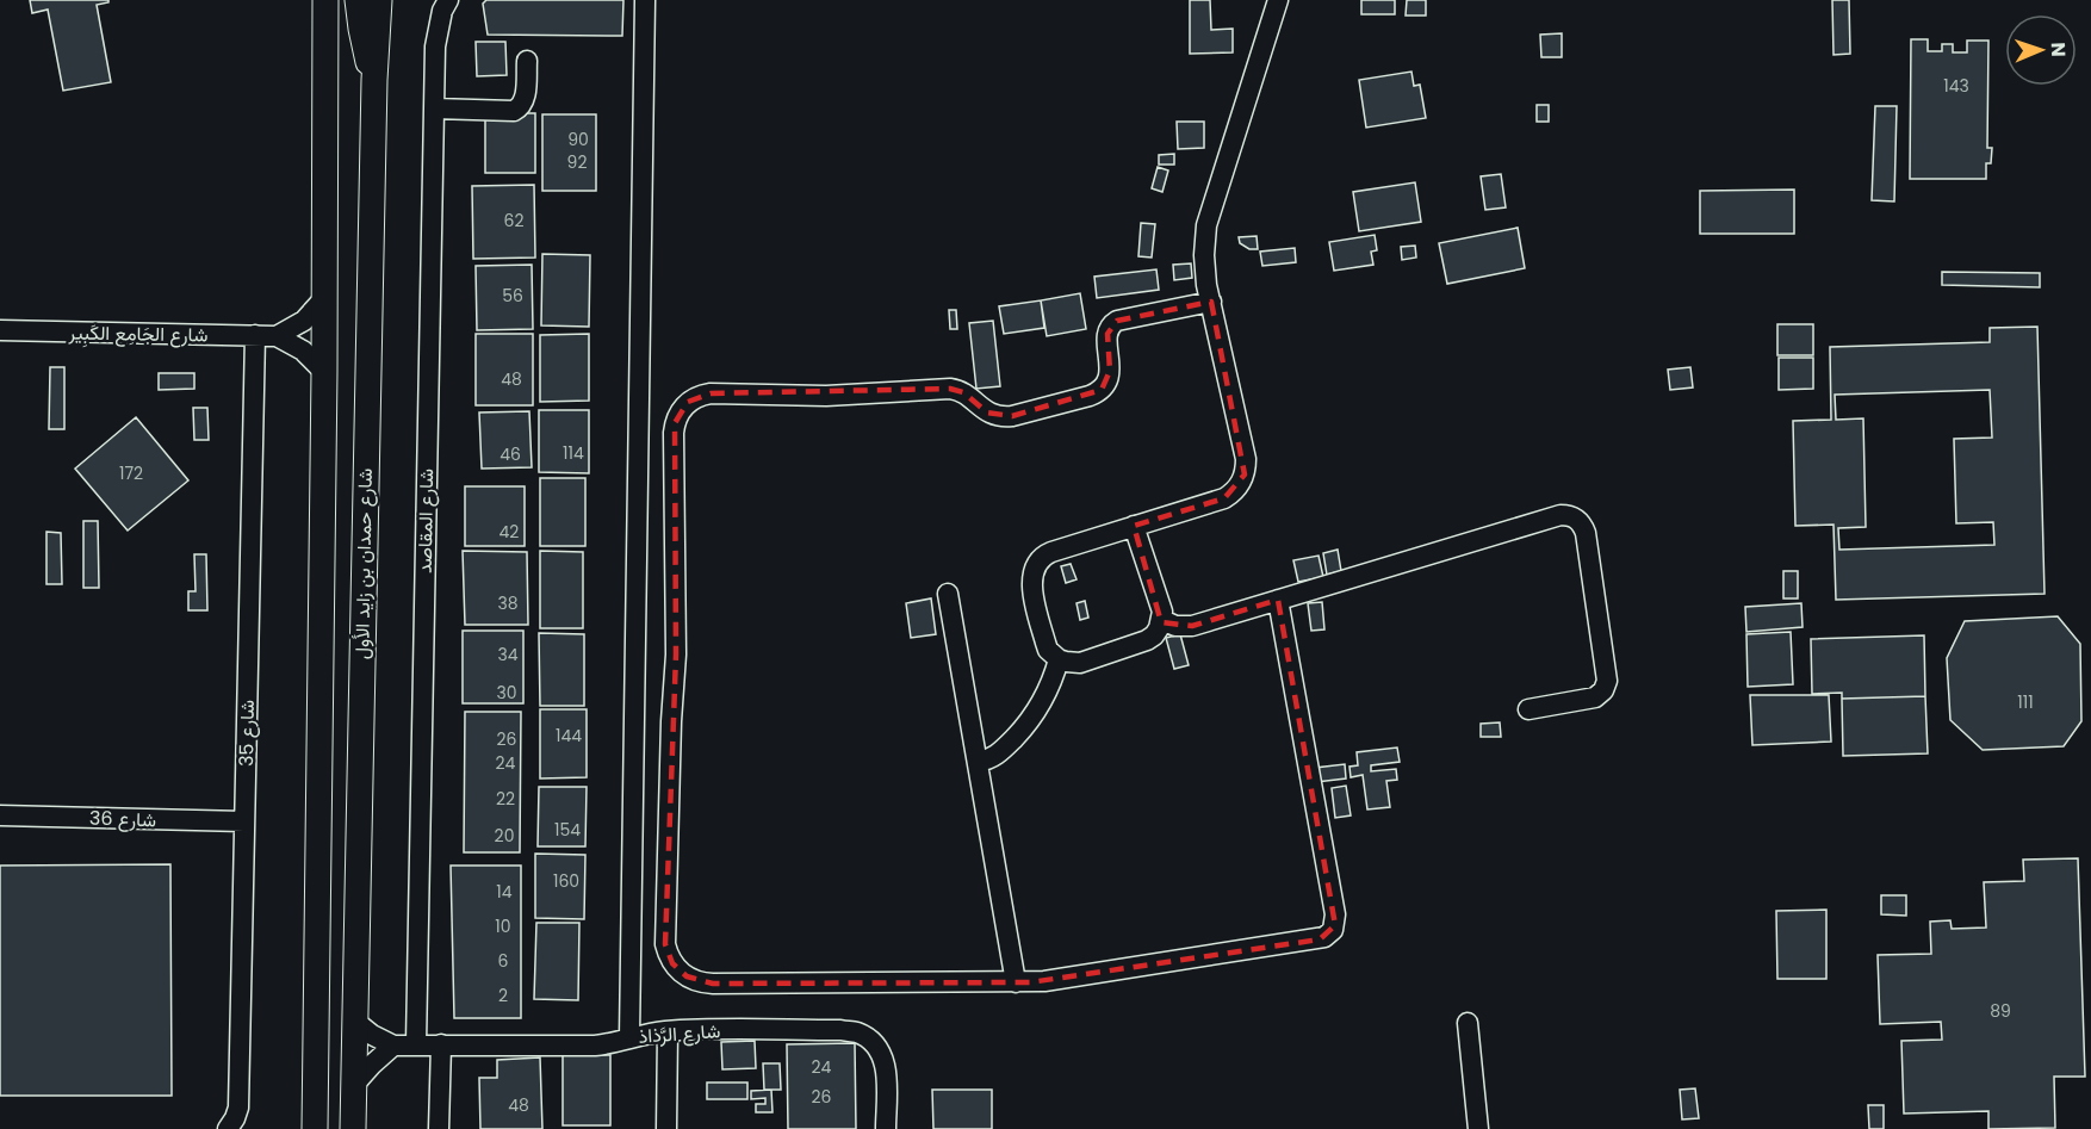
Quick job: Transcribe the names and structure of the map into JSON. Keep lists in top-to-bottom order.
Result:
{
  "streets": {
    "main road": ["شارع حمدان بن زايد الأول"],
    "street": [
      "شارع الجَامِع الكَبِير",
      "شارع المقاصد",
      "شارع 35",
      "شارع 36",
      "شارع الرَّذاذ"
    ]
  },
  "crossings": [
    ["شارع الجَامِع الكَبِير", "شارع 35"],
    ["شارع المقاصد", "شارع الرَّذاذ"],
    ["شارع 35", "شارع 36"]
  ],
  "house_numbers": [
    "143",
    "90",
    "92",
    "62",
    "56",
    "48",
    "114",
    "46",
    "172",
    "42",
    "38",
    "34",
    "30",
    "111",
    "144",
    "26",
    "24",
    "22",
    "154",
    "20",
    "160",
    "14",
    "10",
    "6",
    "2",
    "89",
    "24",
    "26",
    "48"
  ],
  "north": "right"
}
